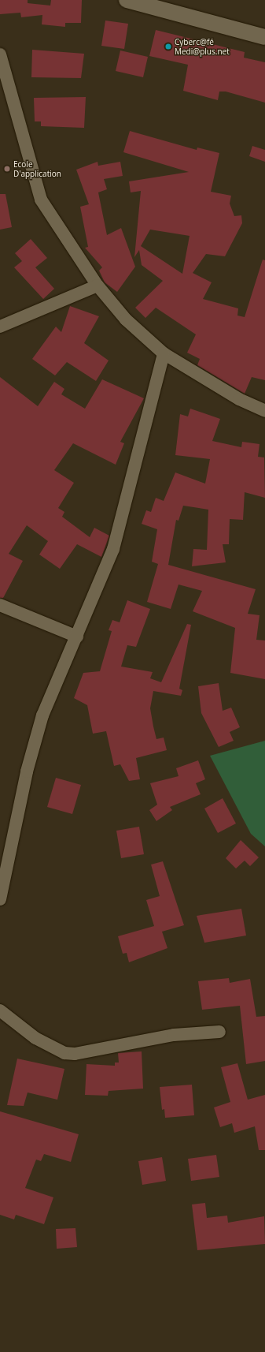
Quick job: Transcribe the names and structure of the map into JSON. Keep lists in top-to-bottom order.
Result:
{
  "places": ["Cyberc@fé Medi@plus.net", "Ecole D'application"]
}
